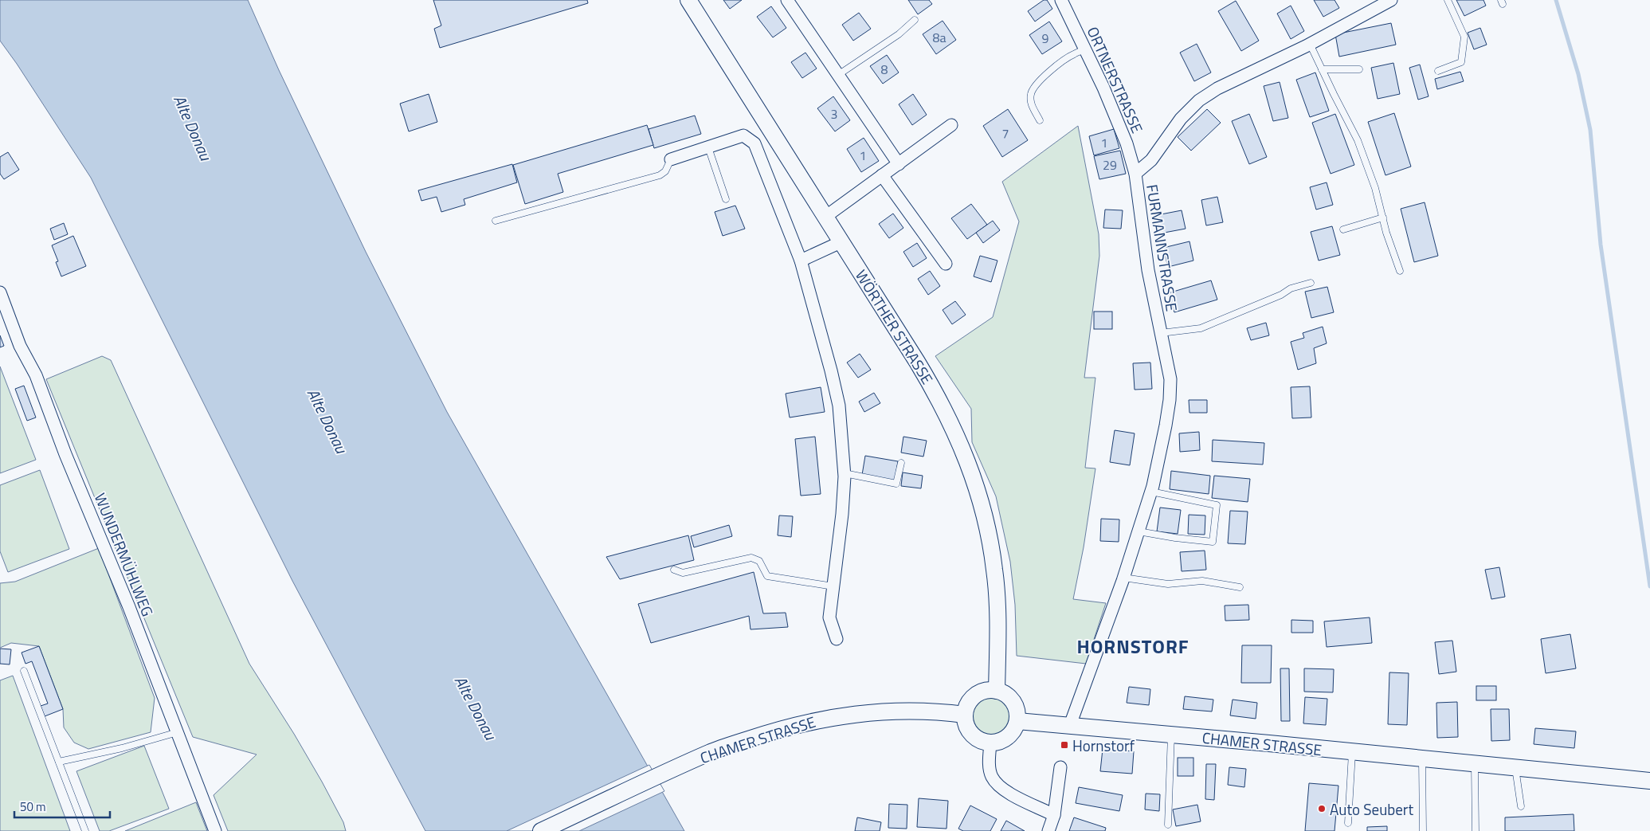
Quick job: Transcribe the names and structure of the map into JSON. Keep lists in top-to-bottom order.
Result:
{
  "streets": {
    "main road": ["WÖRTHER STRASSE", "CHAMER STRASSE"],
    "street": ["ORTNERSTRASSE", "FURMANNSTRASSE", "WUNDERMÜHLWEG"]
  },
  "crossings": [
    ["ORTNERSTRASSE", "FURMANNSTRASSE"],
    ["FURMANNSTRASSE", "CHAMER STRASSE"],
    ["WÖRTHER STRASSE", "CHAMER STRASSE"]
  ],
  "districts": ["HORNSTORF"],
  "water": ["Alte Donau"],
  "places": {
    "transit": ["Hornstorf"],
    "other": ["Auto Seubert"]
  },
  "house_numbers": [
    "8a",
    "9",
    "8",
    "3",
    "7",
    "1",
    "1",
    "29"
  ],
  "scale_bar": "50 m"
}
